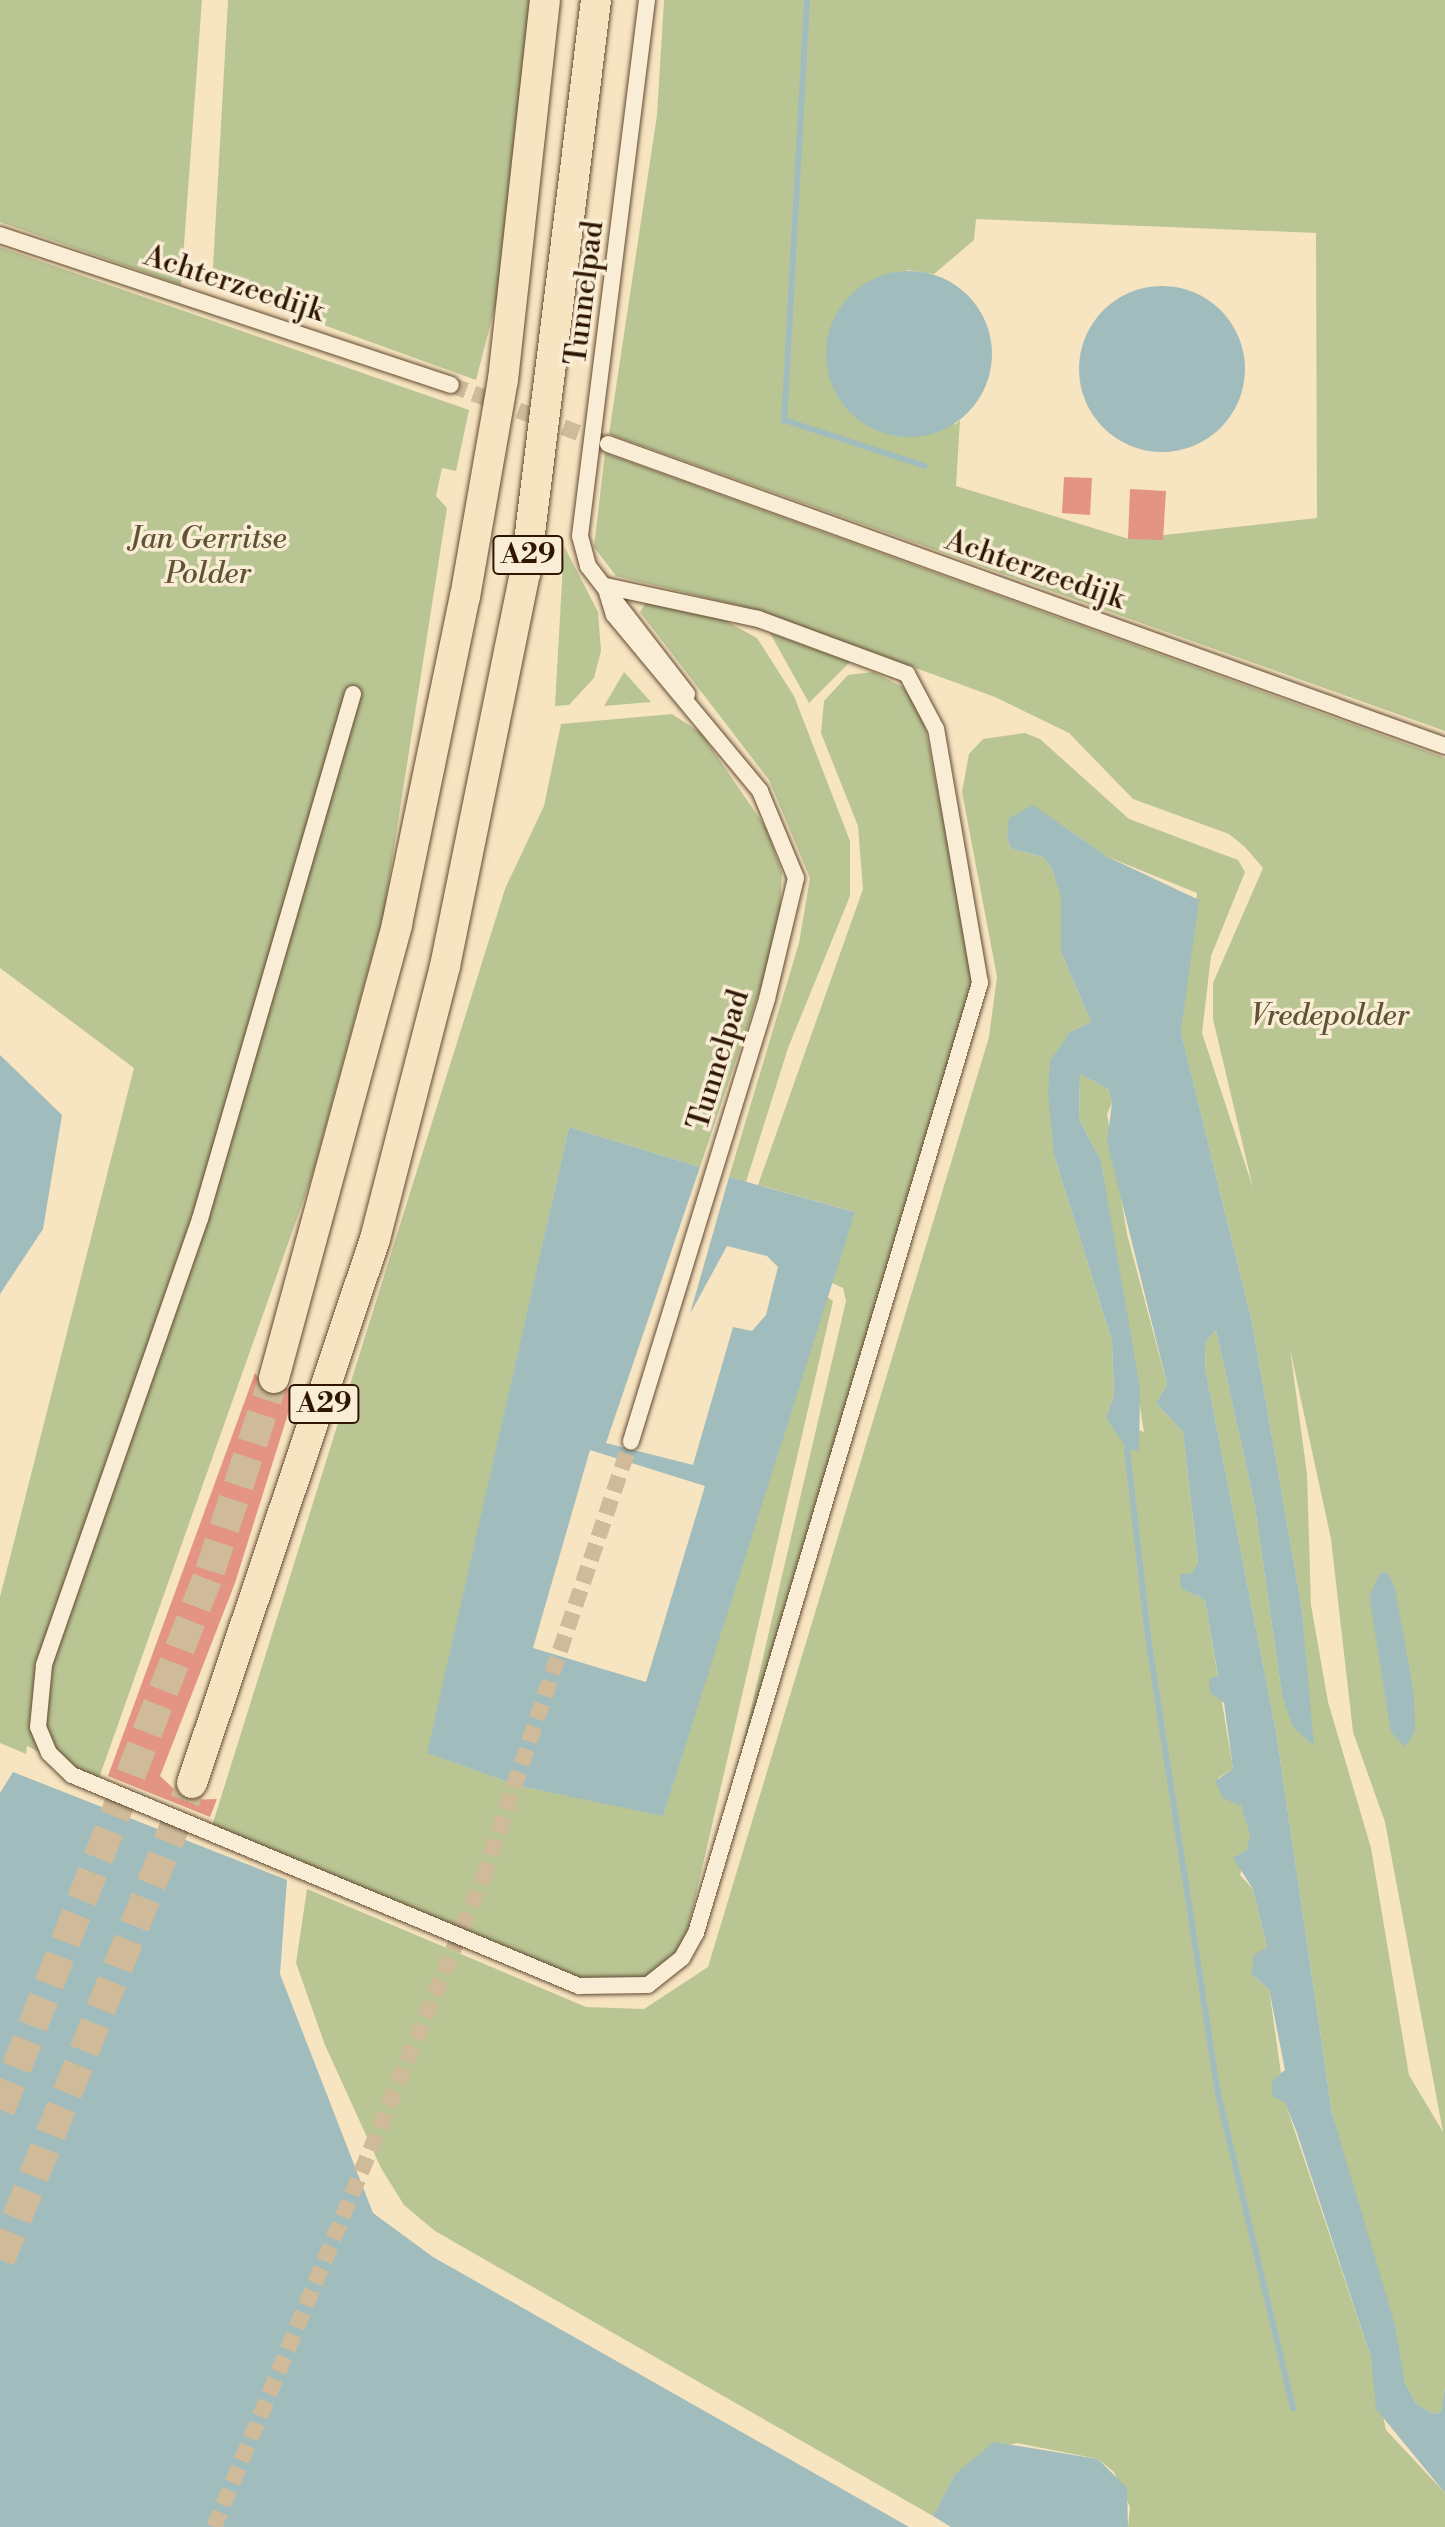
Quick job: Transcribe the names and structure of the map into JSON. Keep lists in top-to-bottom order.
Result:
{
  "streets": {
    "highway": ["A29"],
    "street": ["Achterzeedijk", "Tunnelpad"]
  },
  "parks": ["Jan Gerritse Polder", "Vredepolder"]
}
